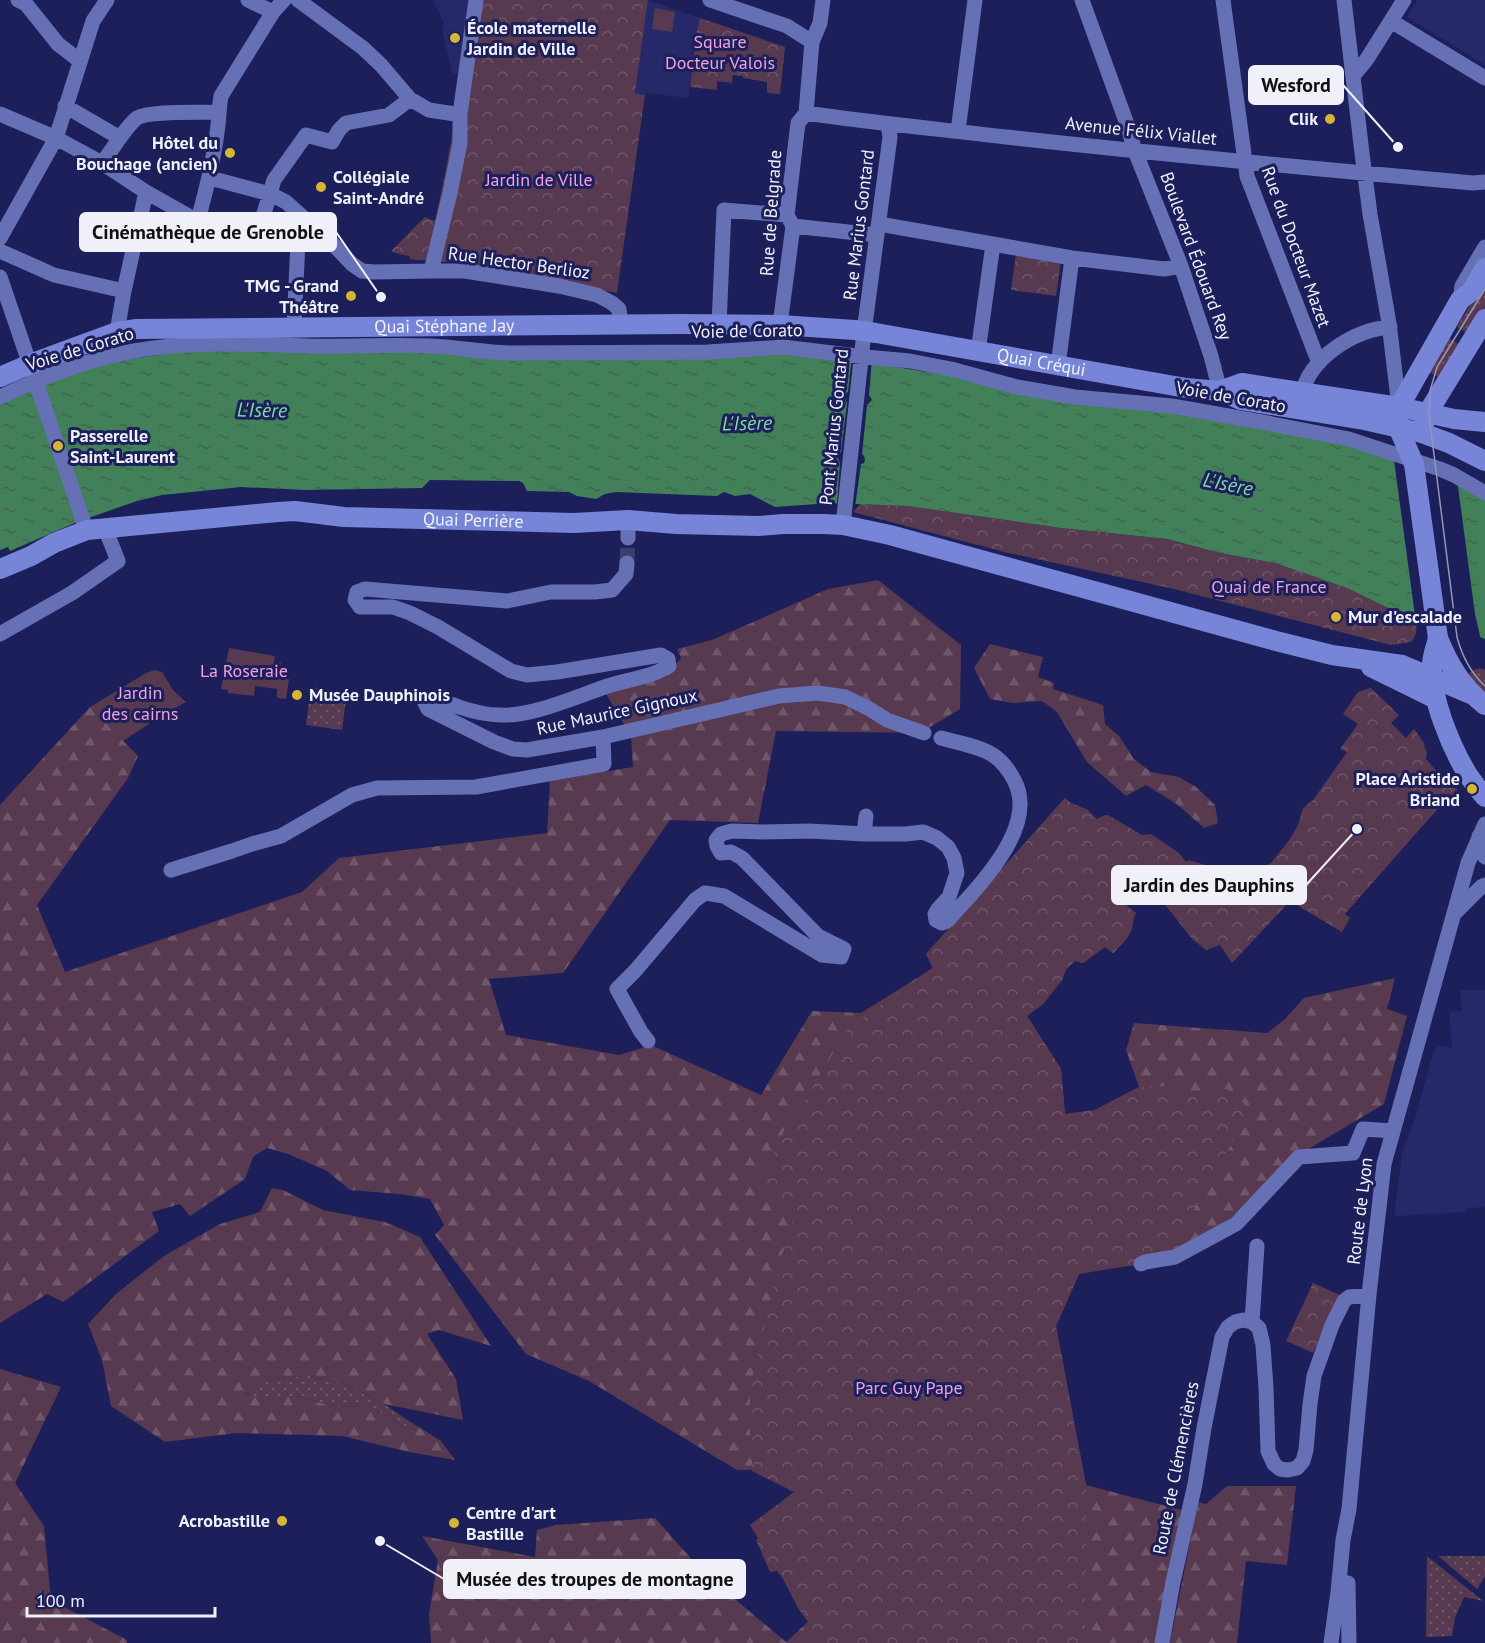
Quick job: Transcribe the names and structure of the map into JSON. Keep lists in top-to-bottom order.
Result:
{
  "streets": {
    "main road": ["Quai Stéphane Jay", "Quai Créqui", "Quai Perrière"],
    "street": [
      "Avenue Félix Viallet",
      "Rue de Belgrade",
      "Rue Marius Gontard",
      "Rue du Docteur Mazet",
      "Boulevard Édouard Rey",
      "Rue Hector Berlioz",
      "Voie de Corato",
      "Pont Marius Gontard",
      "Rue Maurice Gignoux",
      "Route de Lyon",
      "Route de Clémencières"
    ]
  },
  "crossings": [
    ["Avenue Félix Viallet", "Rue de Belgrade"],
    ["Avenue Félix Viallet", "Rue Marius Gontard"],
    ["Avenue Félix Viallet", "Rue du Docteur Mazet"],
    ["Avenue Félix Viallet", "Boulevard Édouard Rey"],
    ["Rue de Belgrade", "Quai Stéphane Jay"],
    ["Rue Marius Gontard", "Quai Stéphane Jay"],
    ["Rue Marius Gontard", "Quai Créqui"],
    ["Rue Marius Gontard", "Pont Marius Gontard"],
    ["Boulevard Édouard Rey", "Quai Créqui"],
    ["Rue Hector Berlioz", "Quai Stéphane Jay"],
    ["Quai Stéphane Jay", "Quai Créqui"],
    ["Quai Stéphane Jay", "Pont Marius Gontard"],
    ["Quai Créqui", "Pont Marius Gontard"],
    ["Pont Marius Gontard", "Quai Perrière"]
  ],
  "water": ["L'Isère"],
  "parks": [
    "Square Docteur Valois",
    "Jardin de Ville",
    "Quai de France",
    "La Roseraie",
    "Jardin des cairns",
    "Parc Guy Pape"
  ],
  "places": [
    "École maternelle Jardin de Ville",
    "Clik",
    "Wesford",
    "Hôtel du Bouchage (ancien)",
    "Collégiale Saint-André",
    "TMG - Grand Théâtre",
    "Cinémathèque de Grenoble",
    "Passerelle Saint-Laurent",
    "Mur d'escalade",
    "Musée Dauphinois",
    "Place Aristide Briand",
    "Jardin des Dauphins",
    "Acrobastille",
    "Centre d'art Bastille",
    "Musée des troupes de montagne"
  ],
  "scale_bar": "100 m"
}
